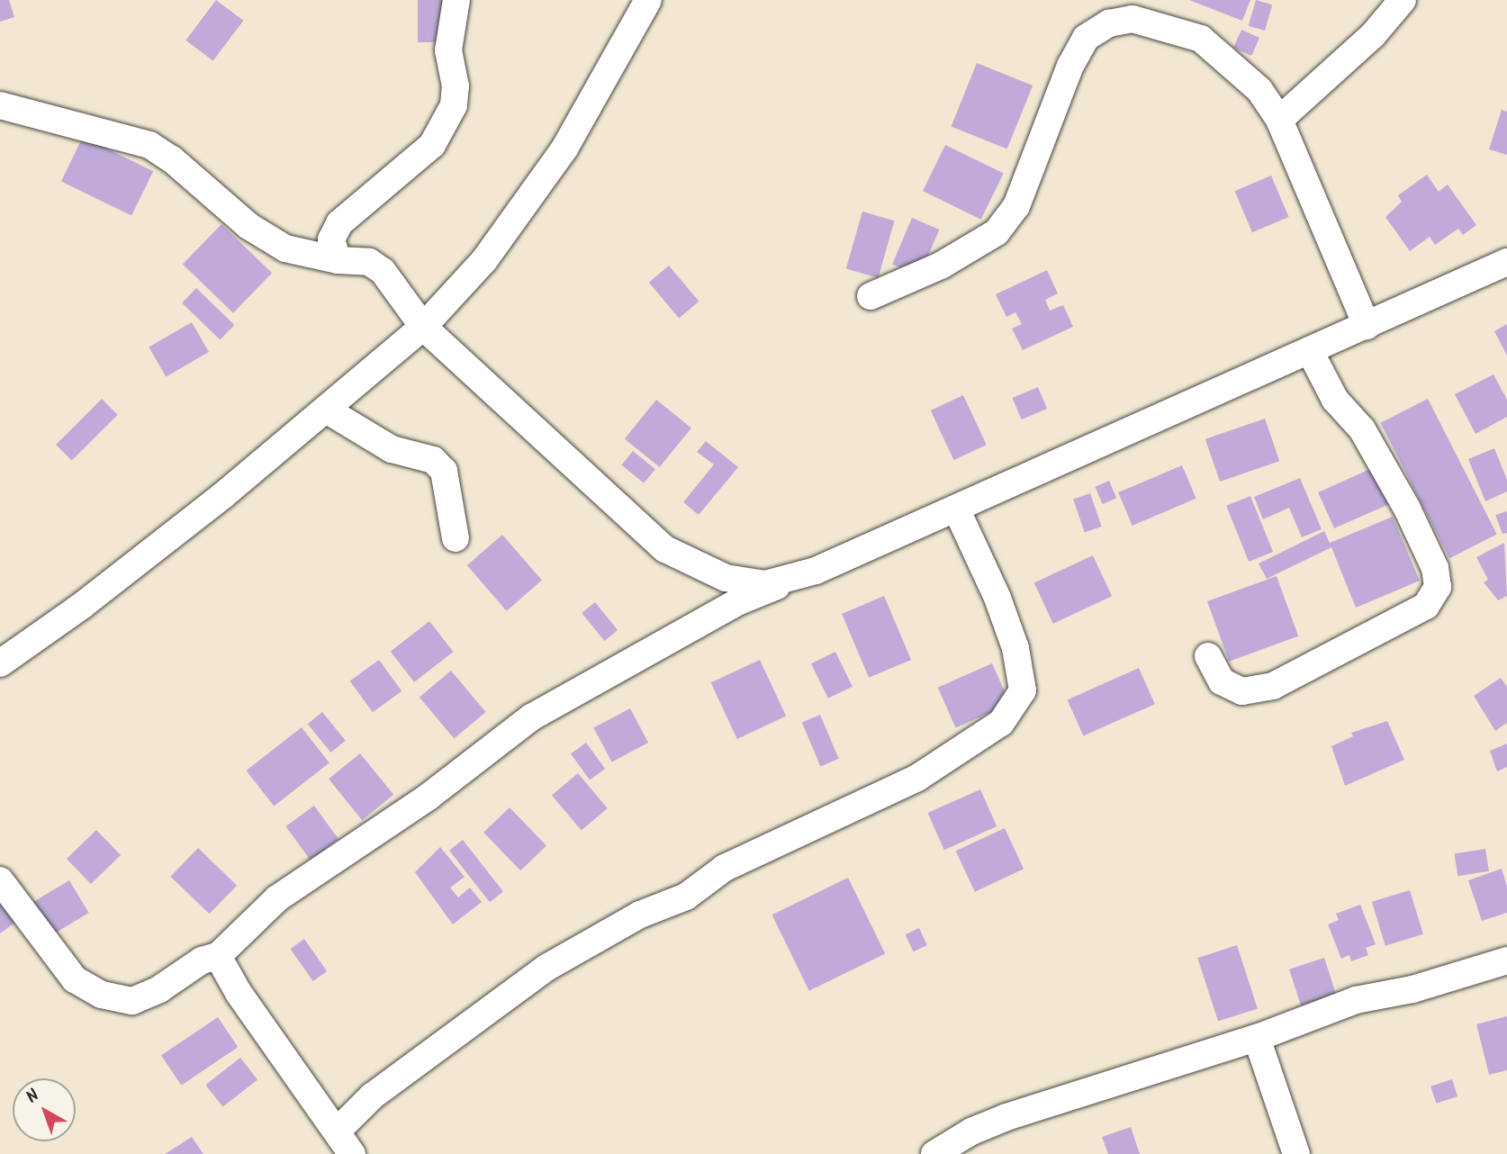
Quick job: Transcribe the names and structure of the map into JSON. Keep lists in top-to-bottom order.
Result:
{
  "north": "top left"
}
